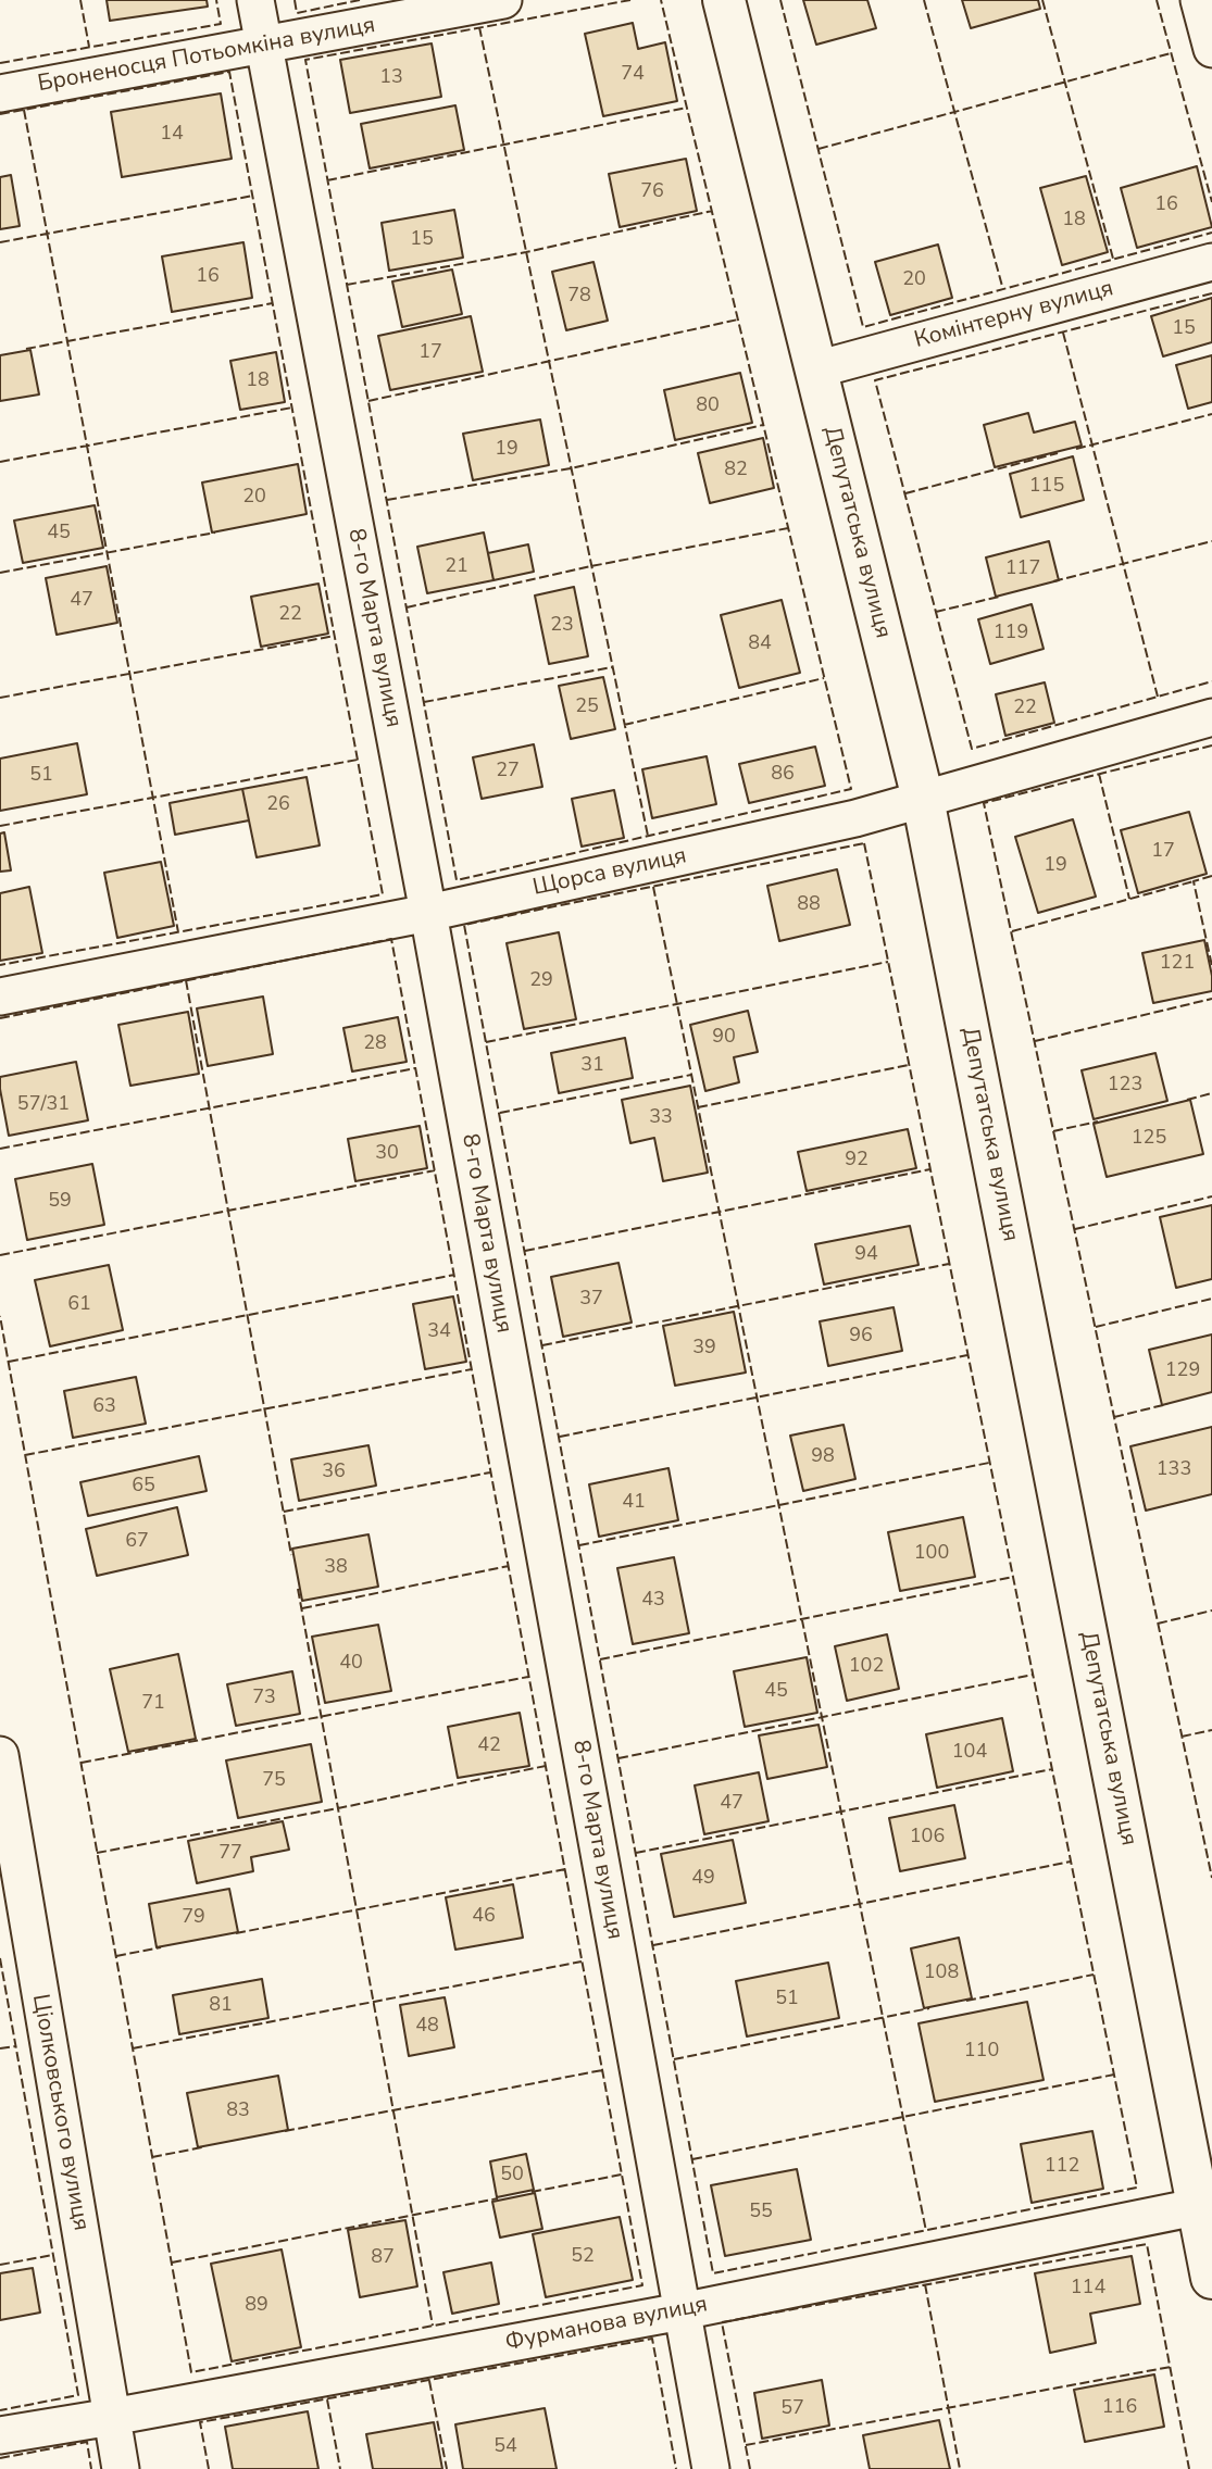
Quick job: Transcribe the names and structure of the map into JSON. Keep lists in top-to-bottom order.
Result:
{
  "streets": {
    "street": [
      "Броненосця Потьомкіна вулиця",
      "Комінтерну вулиця",
      "Депутатська вулиця",
      "8-го Марта вулиця",
      "Щорса вулиця",
      "Ціолковського вулиця",
      "Фурманова вулиця"
    ]
  },
  "crossings": [
    ["Броненосця Потьомкіна вулиця", "8-го Марта вулиця"],
    ["Комінтерну вулиця", "Депутатська вулиця"],
    ["Депутатська вулиця", "Щорса вулиця"],
    ["Депутатська вулиця", "Фурманова вулиця"],
    ["8-го Марта вулиця", "Щорса вулиця"],
    ["8-го Марта вулиця", "Фурманова вулиця"],
    ["Ціолковського вулиця", "Фурманова вулиця"]
  ],
  "house_numbers": [
    "74",
    "13",
    "14",
    "76",
    "16",
    "18",
    "15",
    "16",
    "20",
    "78",
    "15",
    "17",
    "18",
    "80",
    "19",
    "82",
    "115",
    "20",
    "45",
    "21",
    "117",
    "47",
    "22",
    "23",
    "119",
    "84",
    "25",
    "22",
    "27",
    "86",
    "51",
    "26",
    "17",
    "19",
    "88",
    "121",
    "29",
    "90",
    "28",
    "31",
    "123",
    "57/31",
    "33",
    "125",
    "30",
    "92",
    "59",
    "94",
    "37",
    "61",
    "34",
    "96",
    "39",
    "129",
    "63",
    "98",
    "133",
    "36",
    "65",
    "41",
    "67",
    "100",
    "38",
    "43",
    "40",
    "102",
    "45",
    "73",
    "71",
    "42",
    "104",
    "75",
    "47",
    "106",
    "77",
    "49",
    "46",
    "79",
    "108",
    "51",
    "81",
    "48",
    "110",
    "83",
    "112",
    "50",
    "55",
    "52",
    "87",
    "114",
    "89",
    "116",
    "57",
    "54"
  ]
}
